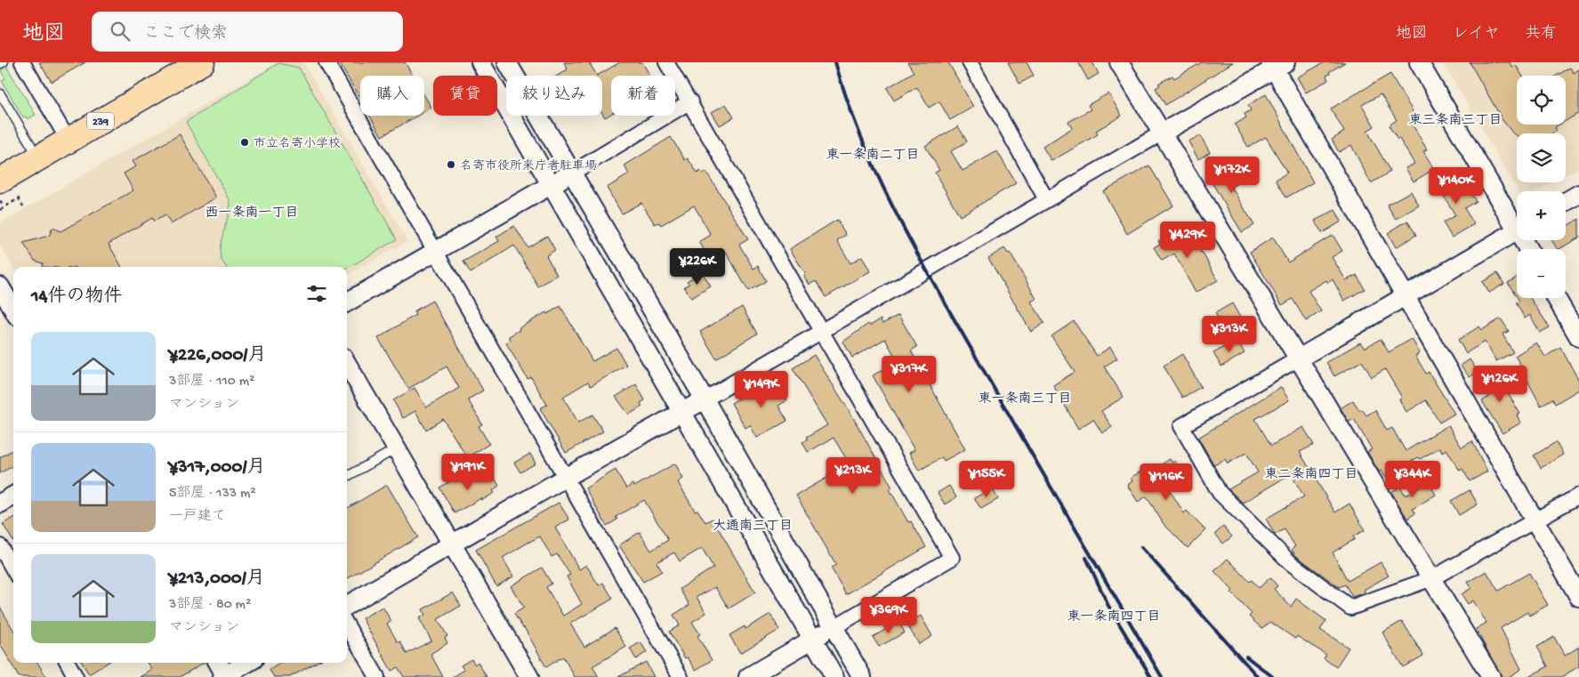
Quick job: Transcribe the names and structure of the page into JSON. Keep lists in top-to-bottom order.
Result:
{
  "streets": {
    "highway": ["239"]
  },
  "districts": [
    "東三条南三丁目",
    "東一条南二丁目",
    "西一条南一丁目",
    "東一条南三丁目",
    "東二条南四丁目",
    "大通南三丁目",
    "東一条南四丁目"
  ],
  "places": ["市立名寄小学校", "名寄市役所来庁者駐車場"],
  "page": {
    "header": "地図",
    "search": "ここで検索",
    "nav": ["地図", "レイヤ", "共有"],
    "map_buttons": ["+", "−"],
    "chip": [
      "購入",
      "賃貸",
      "絞り込み",
      "新着"
    ],
    "price": [
      "¥172K",
      "¥140K",
      "¥429K",
      "¥226K",
      "¥313K",
      "¥317K",
      "¥126K",
      "¥149K",
      "¥191K",
      "¥213K",
      "¥155K",
      "¥344K",
      "¥116K",
      "¥369K"
    ],
    "heading": "14件の物件",
    "list": [
      {
        "name": "¥226,000/月",
        "note": "3部屋 · 110 m² · マンション"
      },
      {
        "name": "¥317,000/月",
        "note": "5部屋 · 133 m² · 一戸建て"
      },
      {
        "name": "¥213,000/月",
        "note": "3部屋 · 80 m² · マンション"
      }
    ]
  }
}
